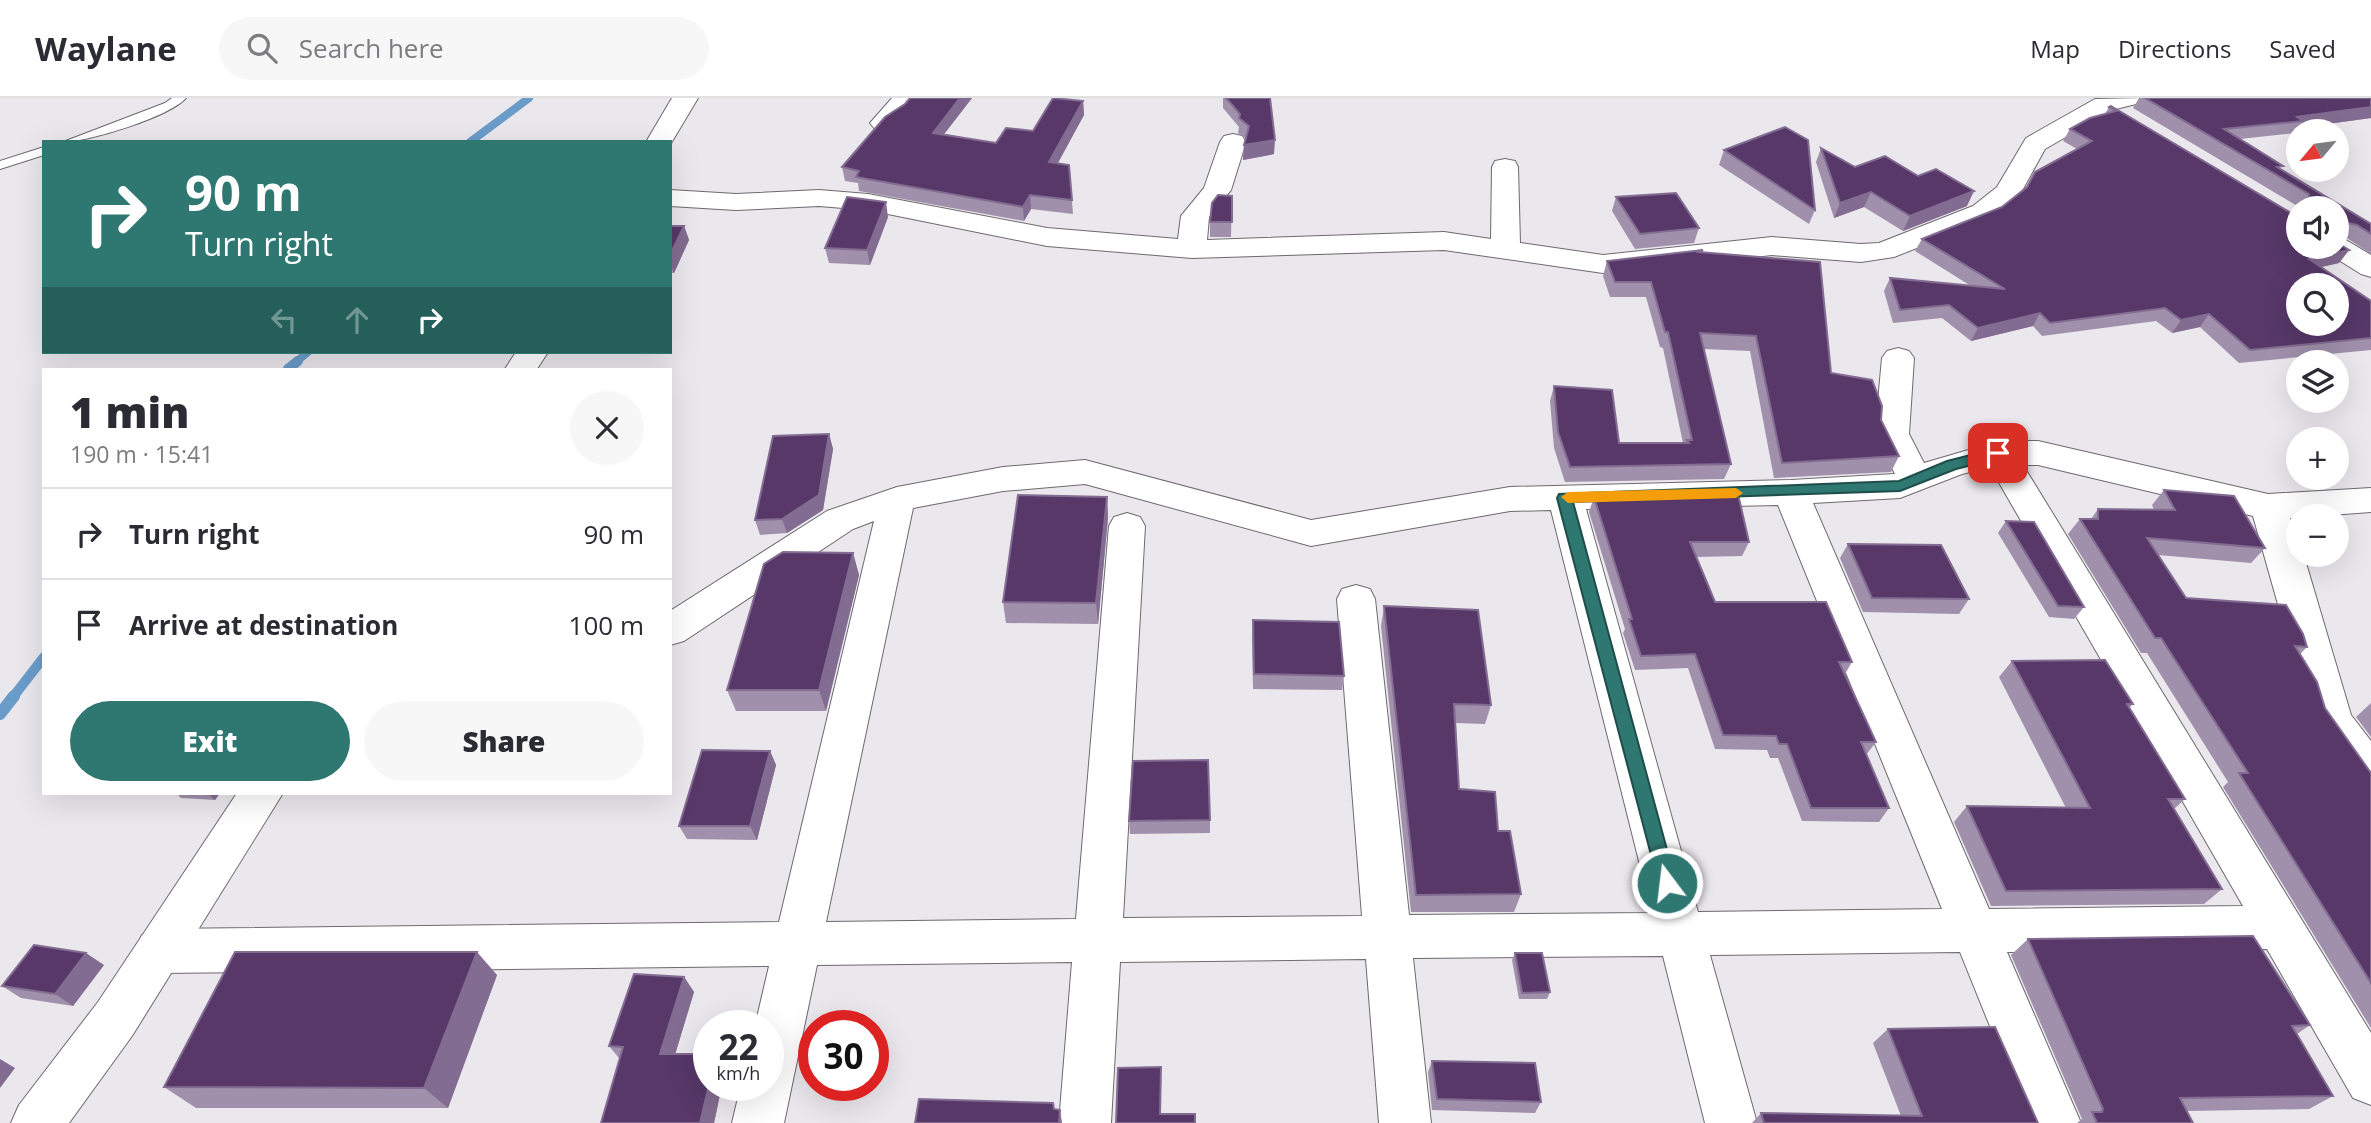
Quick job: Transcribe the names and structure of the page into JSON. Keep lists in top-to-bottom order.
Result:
{
  "north": "bottom left",
  "page": {
    "header": "Waylane",
    "search": "Search here",
    "nav": ["Map", "Directions", "Saved"],
    "map_buttons": ["+", "−"],
    "turn": ["90 m", "Turn right"],
    "heading": ["1 min", "190 m · 15:41"],
    "list": [
      {
        "name": "Turn right",
        "value": "90 m"
      },
      {
        "name": "Arrive at destination",
        "value": "100 m"
      }
    ],
    "buttons": ["Exit", "Share"],
    "speed": "22 km/h",
    "limit": "30"
  }
}
